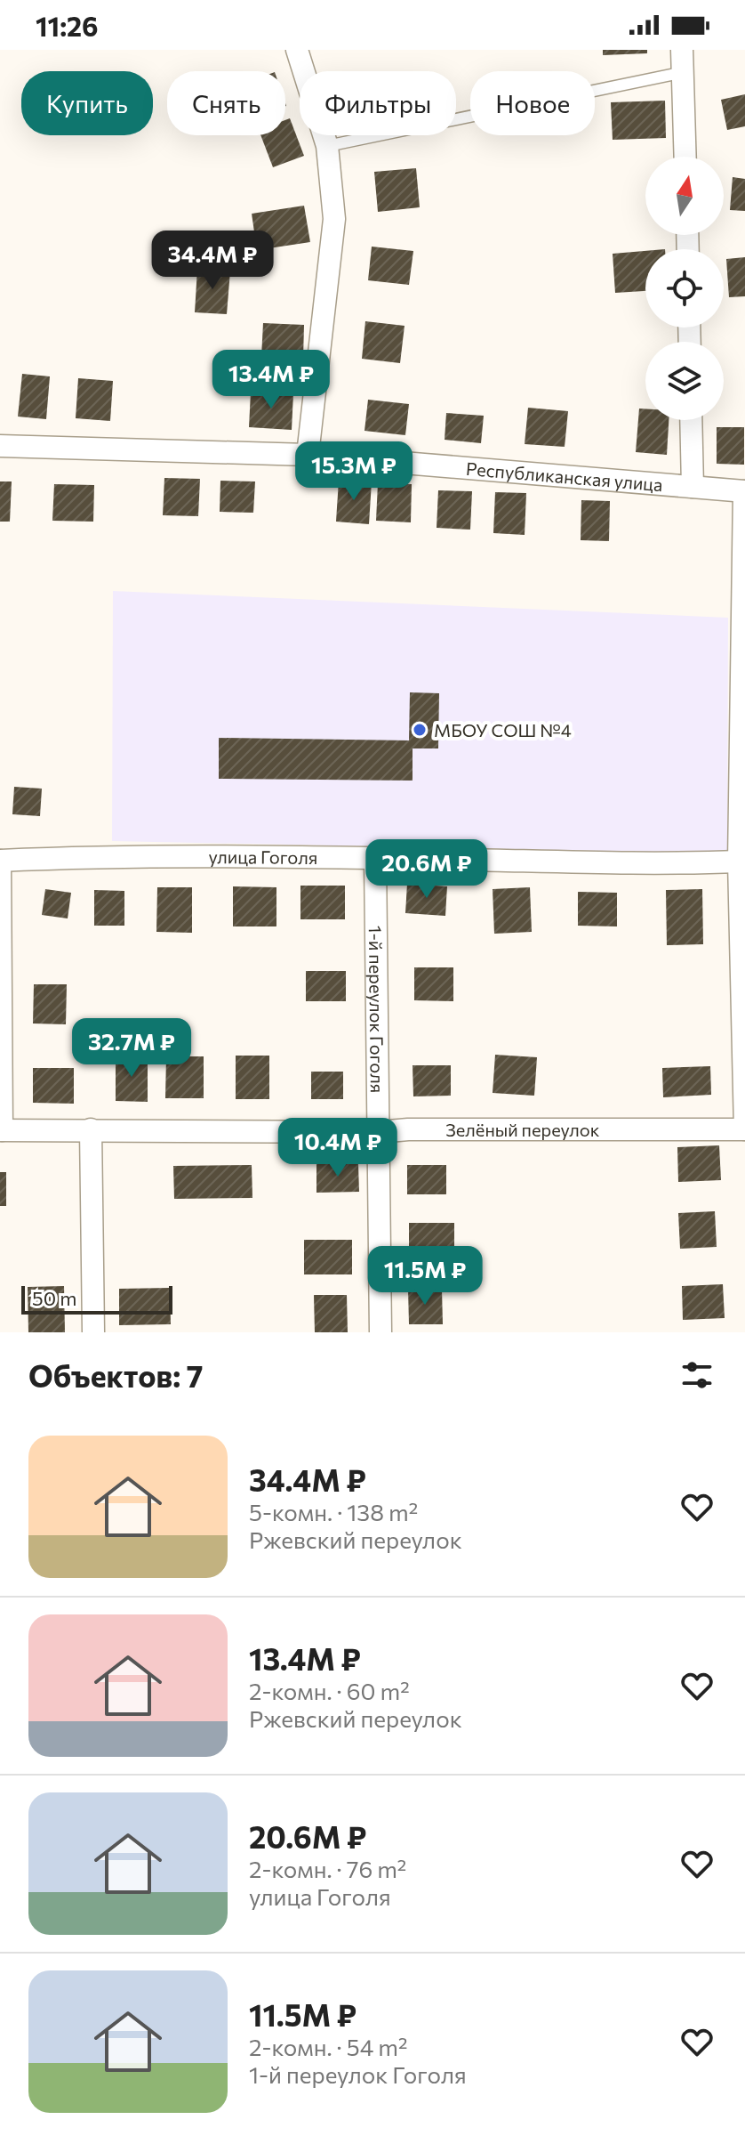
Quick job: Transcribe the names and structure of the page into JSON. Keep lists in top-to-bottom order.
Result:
{
  "streets": {
    "street": [
      "Республиканская улица",
      "улица Гоголя",
      "1-й переулок Гоголя",
      "Зелёный переулок"
    ]
  },
  "crossings": [
    ["улица Гоголя", "1-й переулок Гоголя"],
    ["1-й переулок Гоголя", "Зелёный переулок"]
  ],
  "places": ["МБОУ СОШ №4"],
  "scale_bar": "50 m",
  "north": "top",
  "page": {
    "status": "11:26",
    "chip": [
      "Купить",
      "Снять",
      "Фильтры",
      "Новое"
    ],
    "price": [
      "34.4M ₽",
      "13.4M ₽",
      "15.3M ₽",
      "20.6M ₽",
      "32.7M ₽",
      "10.4M ₽",
      "11.5M ₽"
    ],
    "scale": "50 m",
    "heading": "Объектов: 7",
    "list": [
      {
        "name": "34.4M ₽",
        "note": "5-комн. · 138 m² · Ржевский переулок"
      },
      {
        "name": "13.4M ₽",
        "note": "2-комн. · 60 m² · Ржевский переулок"
      },
      {
        "name": "20.6M ₽",
        "note": "2-комн. · 76 m² · улица Гоголя"
      },
      {
        "name": "11.5M ₽",
        "note": "2-комн. · 54 m² · 1-й переулок Гоголя"
      }
    ]
  }
}
